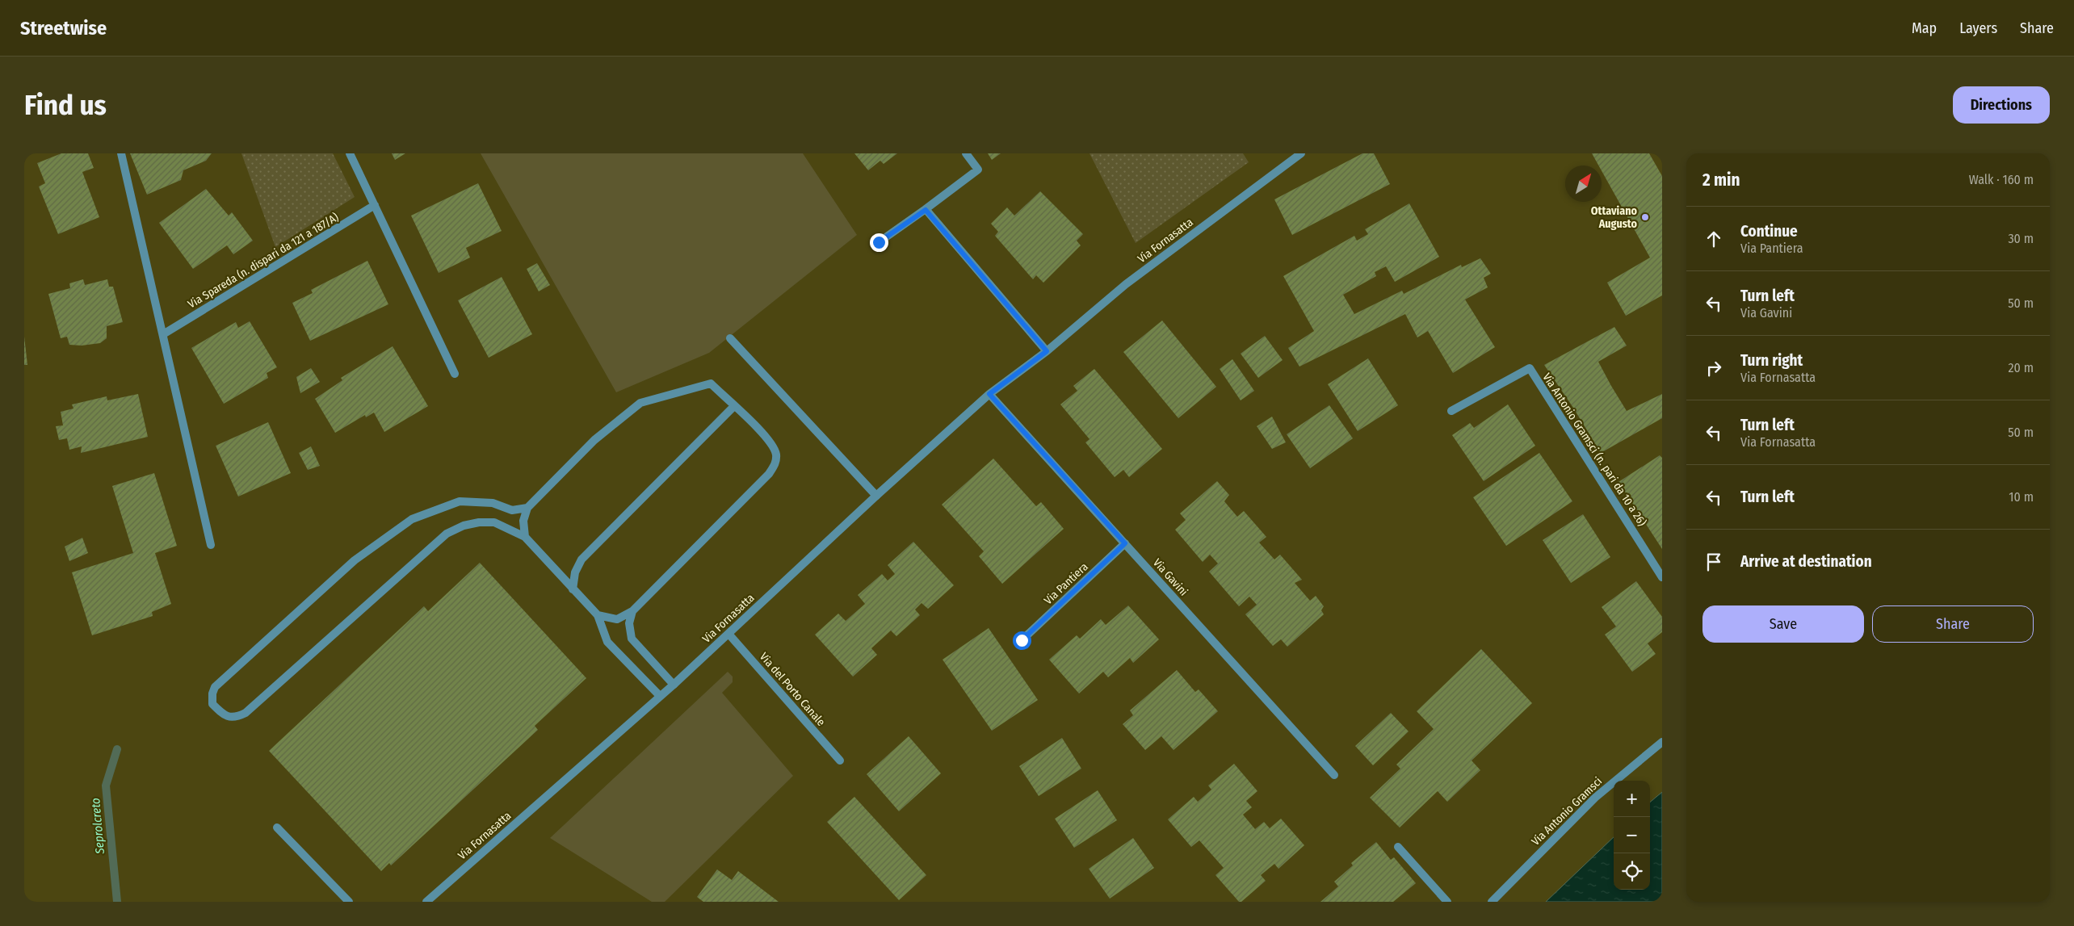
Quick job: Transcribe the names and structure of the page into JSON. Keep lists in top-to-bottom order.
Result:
{
  "streets": {
    "street": [
      "Via Fornasatta",
      "Via Spareda (n. dispari da 121 a 187/A)",
      "Via Antonio Gramsci (n. pari da 10 a 26)",
      "Via Gavini",
      "Via Pantiera",
      "Via del Porto Canale",
      "Via Antonio Gramsci"
    ]
  },
  "crossings": [
    ["Via Fornasatta", "Via Gavini"],
    ["Via Fornasatta", "Via del Porto Canale"],
    ["Via Gavini", "Via Pantiera"]
  ],
  "water": ["Seprolcreto"],
  "places": ["Ottaviano Augusto"],
  "north": "top right",
  "page": {
    "header": "Streetwise",
    "nav": ["Map", "Layers", "Share"],
    "buttons": [
      "Directions",
      ["Save", "Share"]
    ],
    "title": "Find us",
    "heading": ["2 min", "Walk · 160 m"],
    "list": [
      ["Continue", "Via Pantiera", "30 m"],
      ["Turn left", "Via Gavini", "50 m"],
      ["Turn right", "Via Fornasatta", "20 m"],
      ["Turn left", "Via Fornasatta", "50 m"],
      ["Turn left", "10 m"],
      "Arrive at destination"
    ],
    "map_buttons": ["+", "−"]
  }
}
